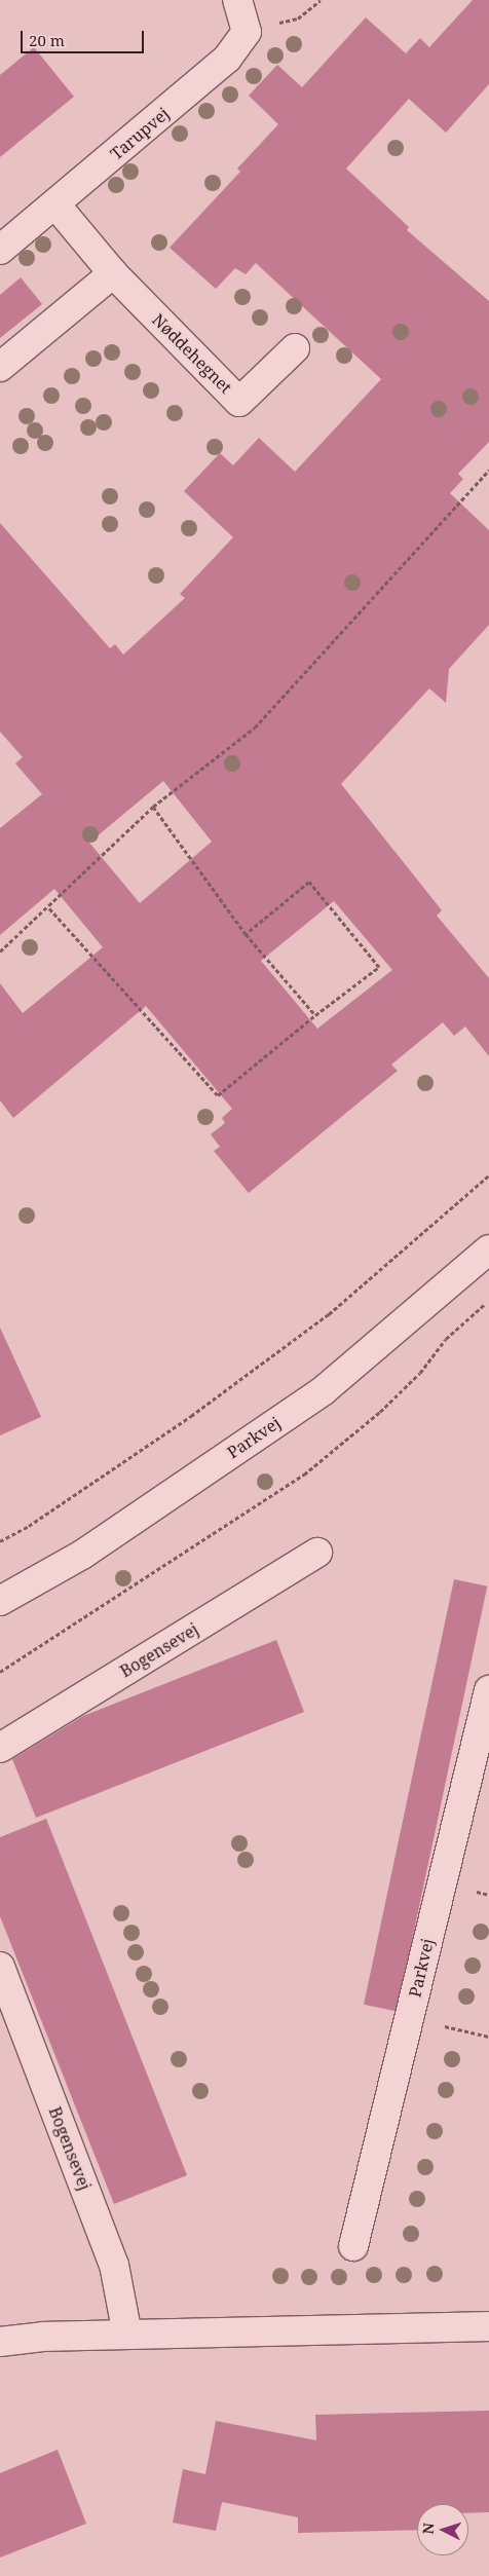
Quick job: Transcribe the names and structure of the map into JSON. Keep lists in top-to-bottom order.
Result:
{
  "streets": {
    "street": [
      "Tarupvej",
      "Nøddehegnet",
      "Parkvej",
      "Bogensevej"
    ]
  },
  "crossings": [
    ["Tarupvej", "Nøddehegnet"]
  ],
  "scale_bar": "20 m",
  "north": "left"
}
